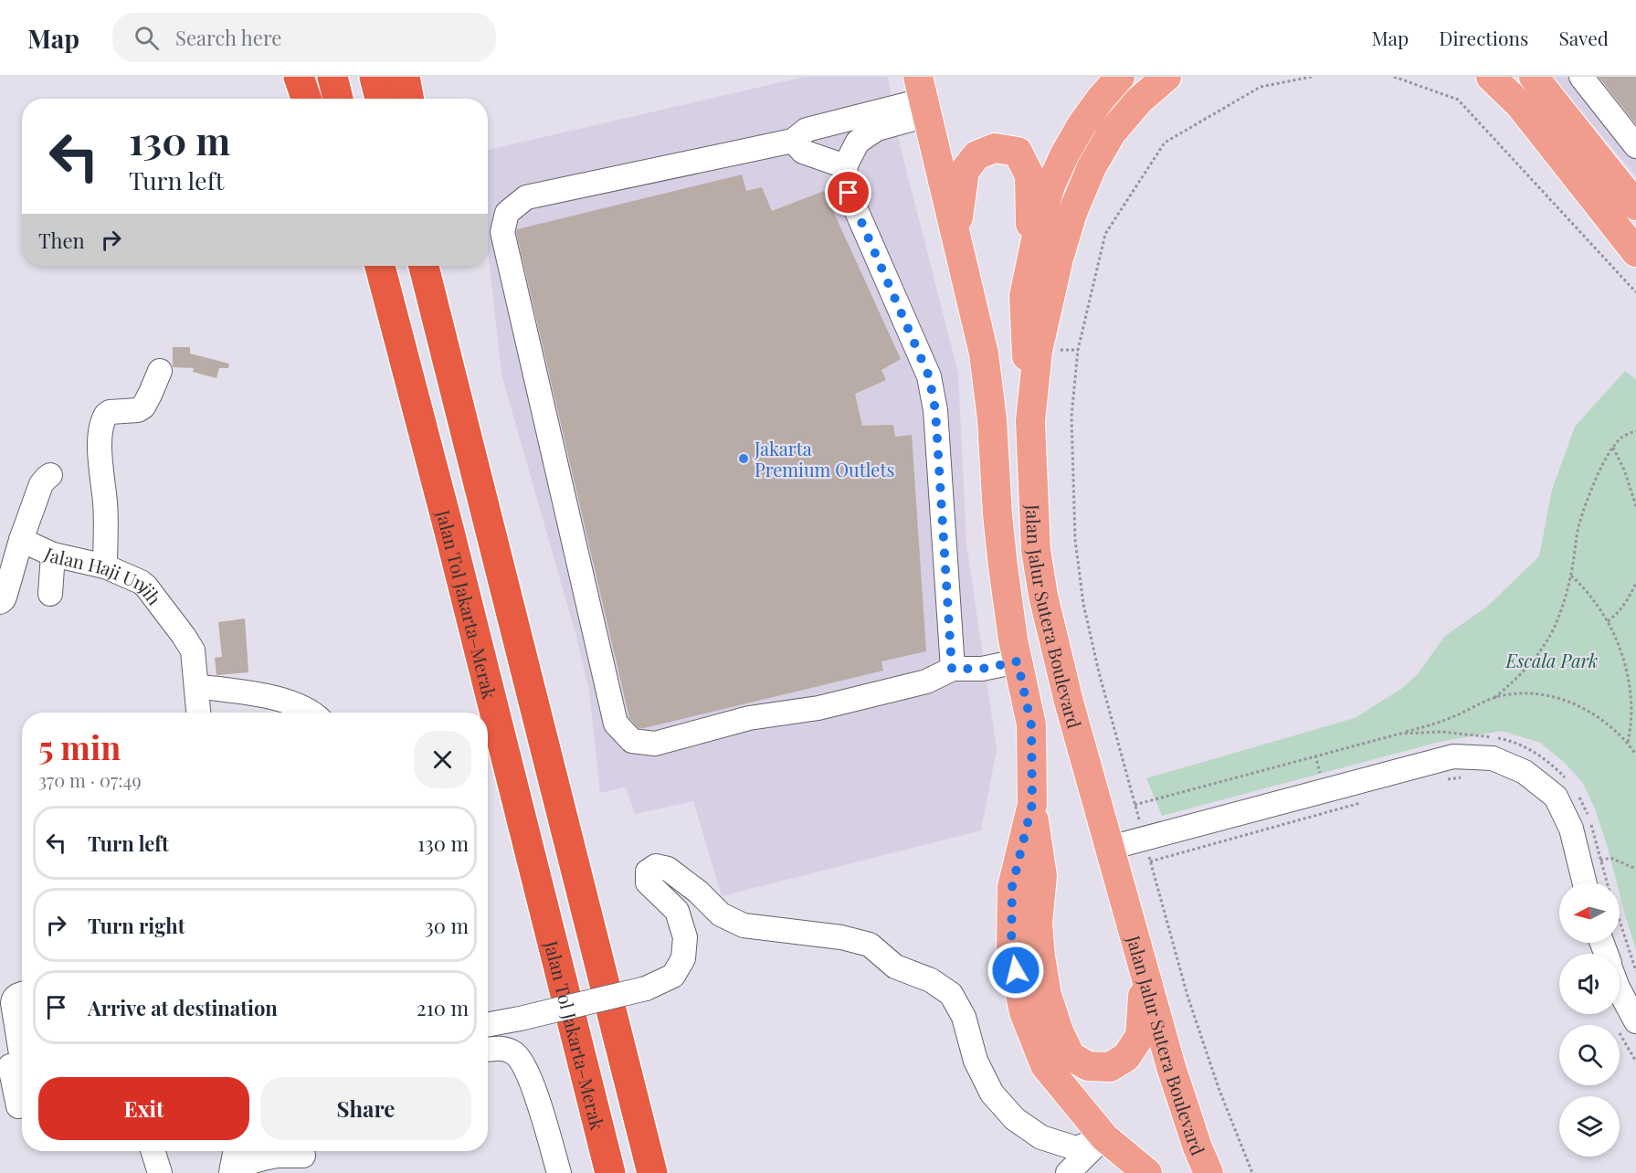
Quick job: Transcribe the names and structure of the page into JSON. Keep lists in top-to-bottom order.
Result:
{
  "streets": {
    "highway": ["Jalan Tol Jakarta–Merak"],
    "main road": ["Jalan Jalur Sutera Boulevard"],
    "street": ["Jalan Haji Unjih"]
  },
  "parks": ["Escala Park"],
  "places": ["Jakarta Premium Outlets"],
  "north": "left",
  "page": {
    "header": "Map",
    "search": "Search here",
    "nav": ["Map", "Directions", "Saved"],
    "turn": ["130 m", "Turn left"],
    "then": "Then",
    "heading": ["5 min", "370 m · 07:49"],
    "list": [
      {
        "name": "Turn left",
        "value": "130 m"
      },
      {
        "name": "Turn right",
        "value": "30 m"
      },
      {
        "name": "Arrive at destination",
        "value": "210 m"
      }
    ],
    "buttons": ["Exit", "Share"]
  }
}
